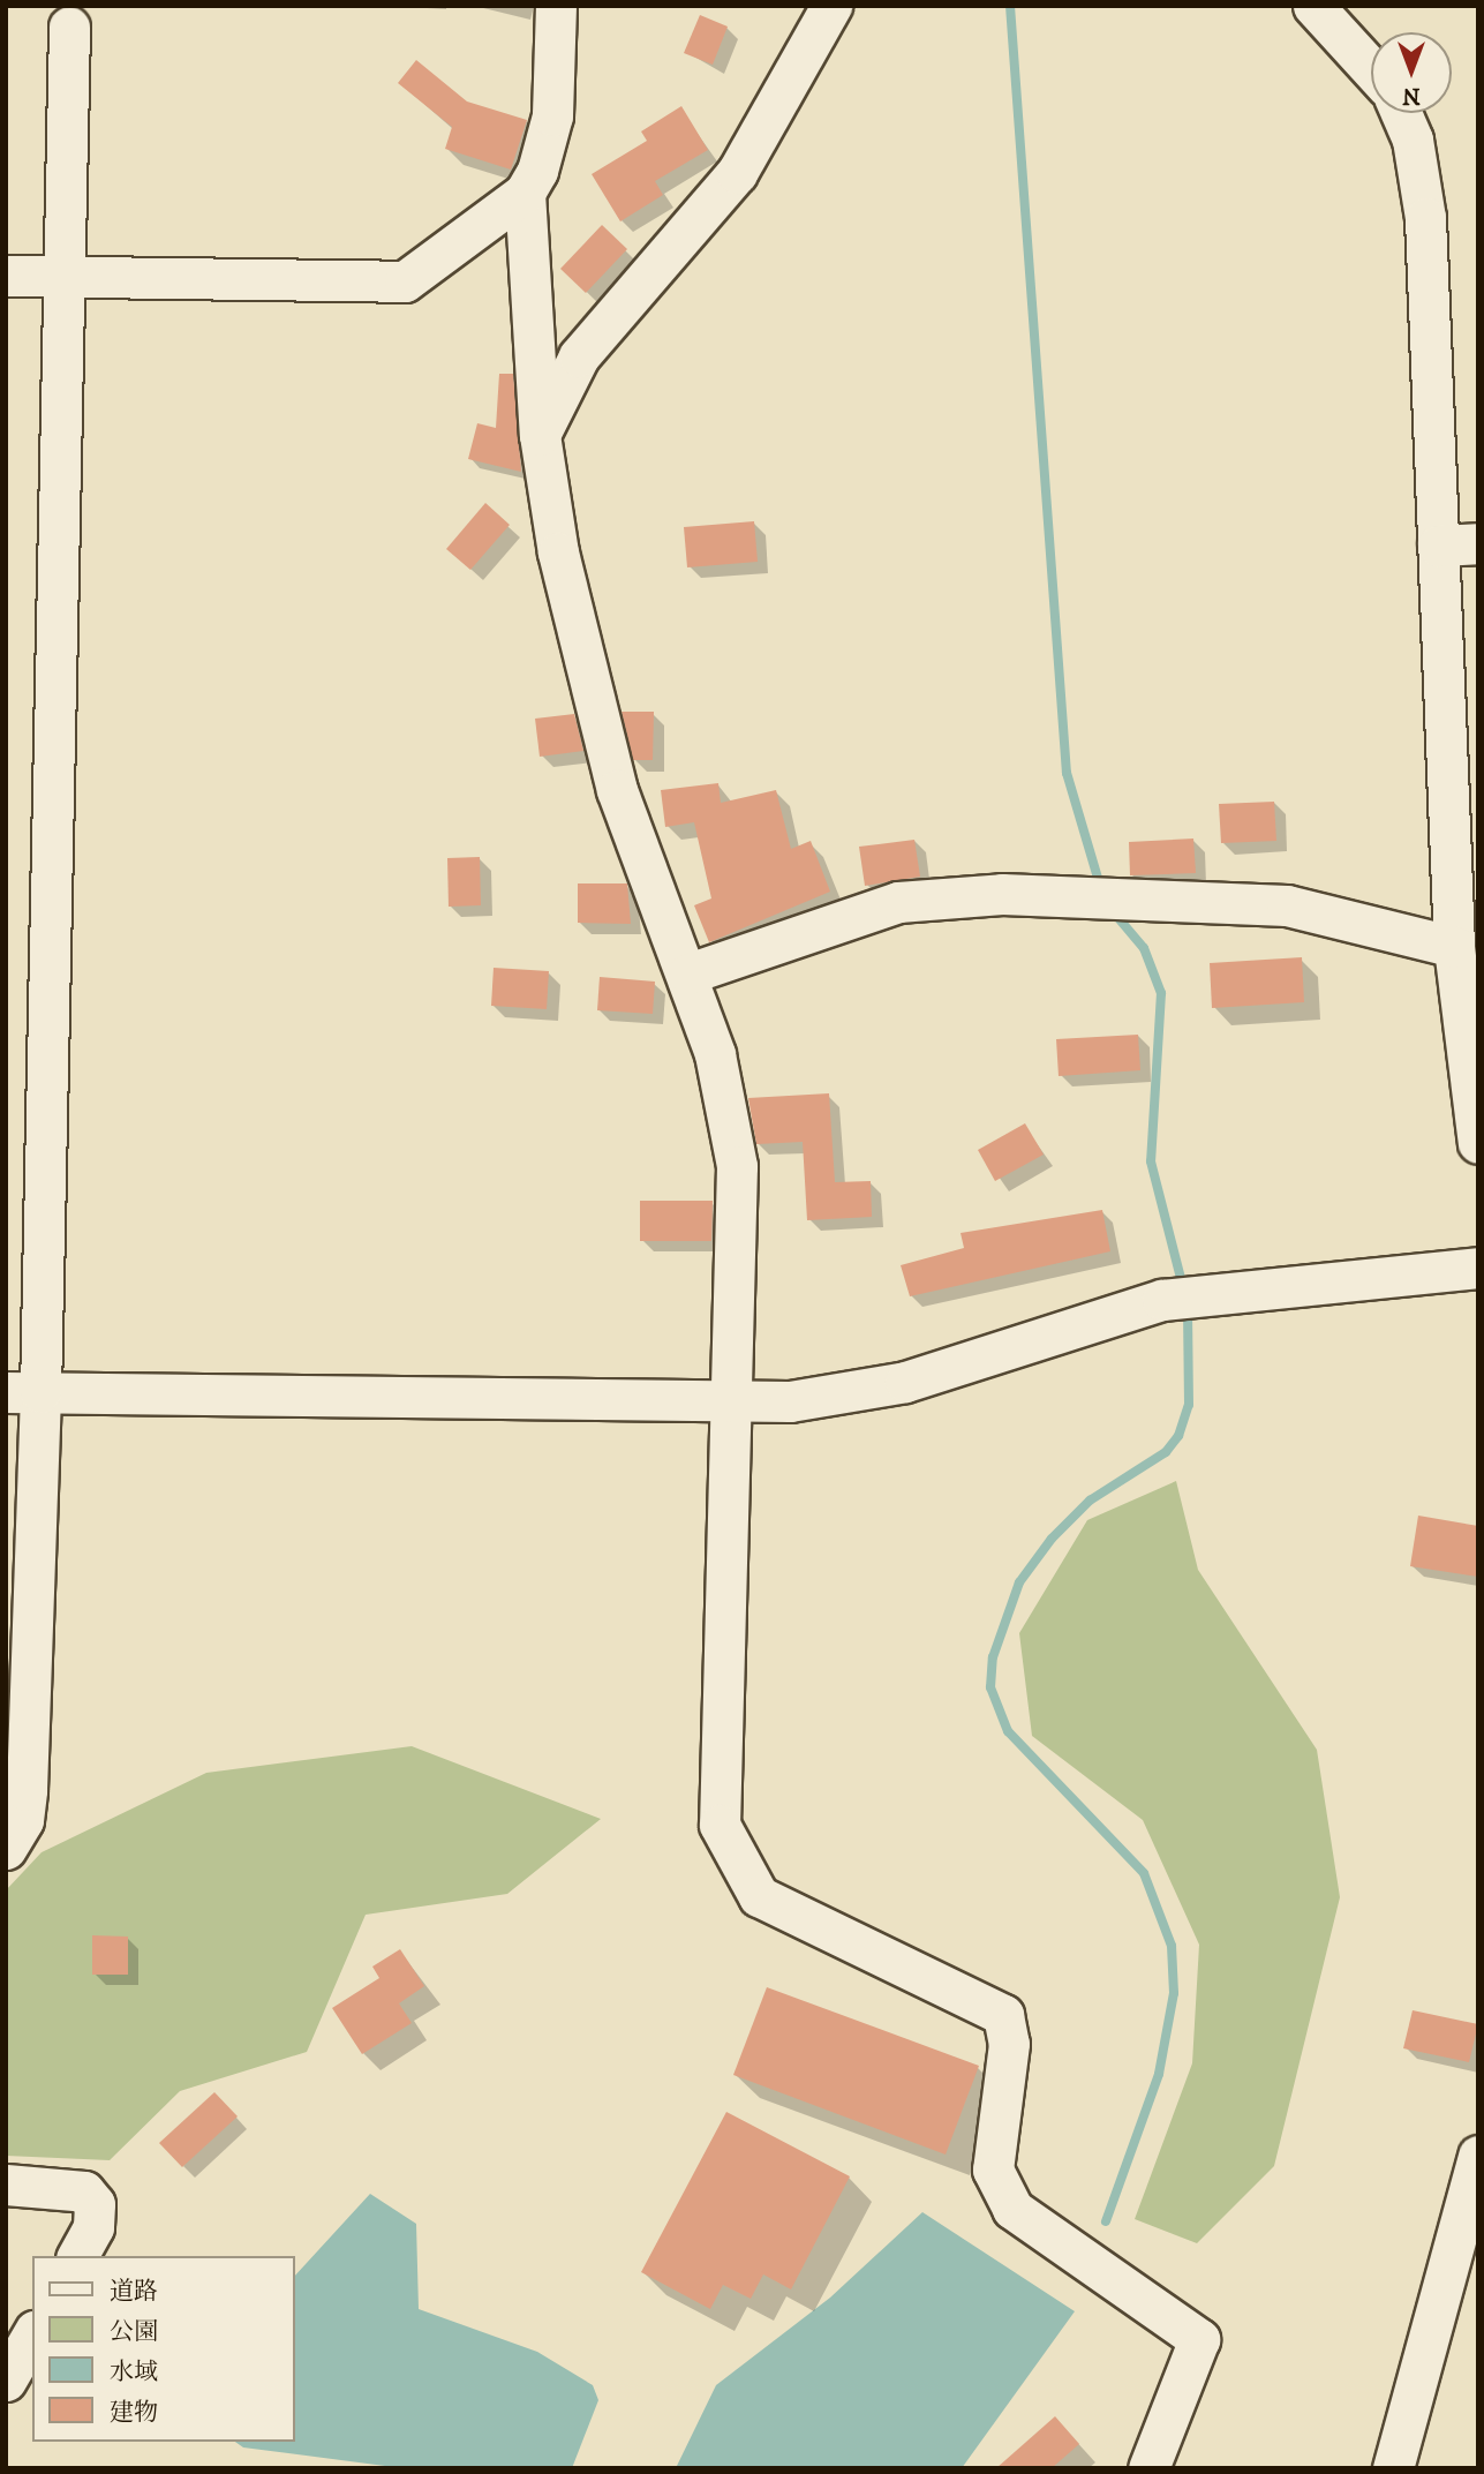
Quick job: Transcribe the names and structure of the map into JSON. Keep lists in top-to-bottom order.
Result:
{
  "legend": [
    "道路",
    "公園",
    "水域",
    "建物"
  ],
  "north": "bottom"
}
